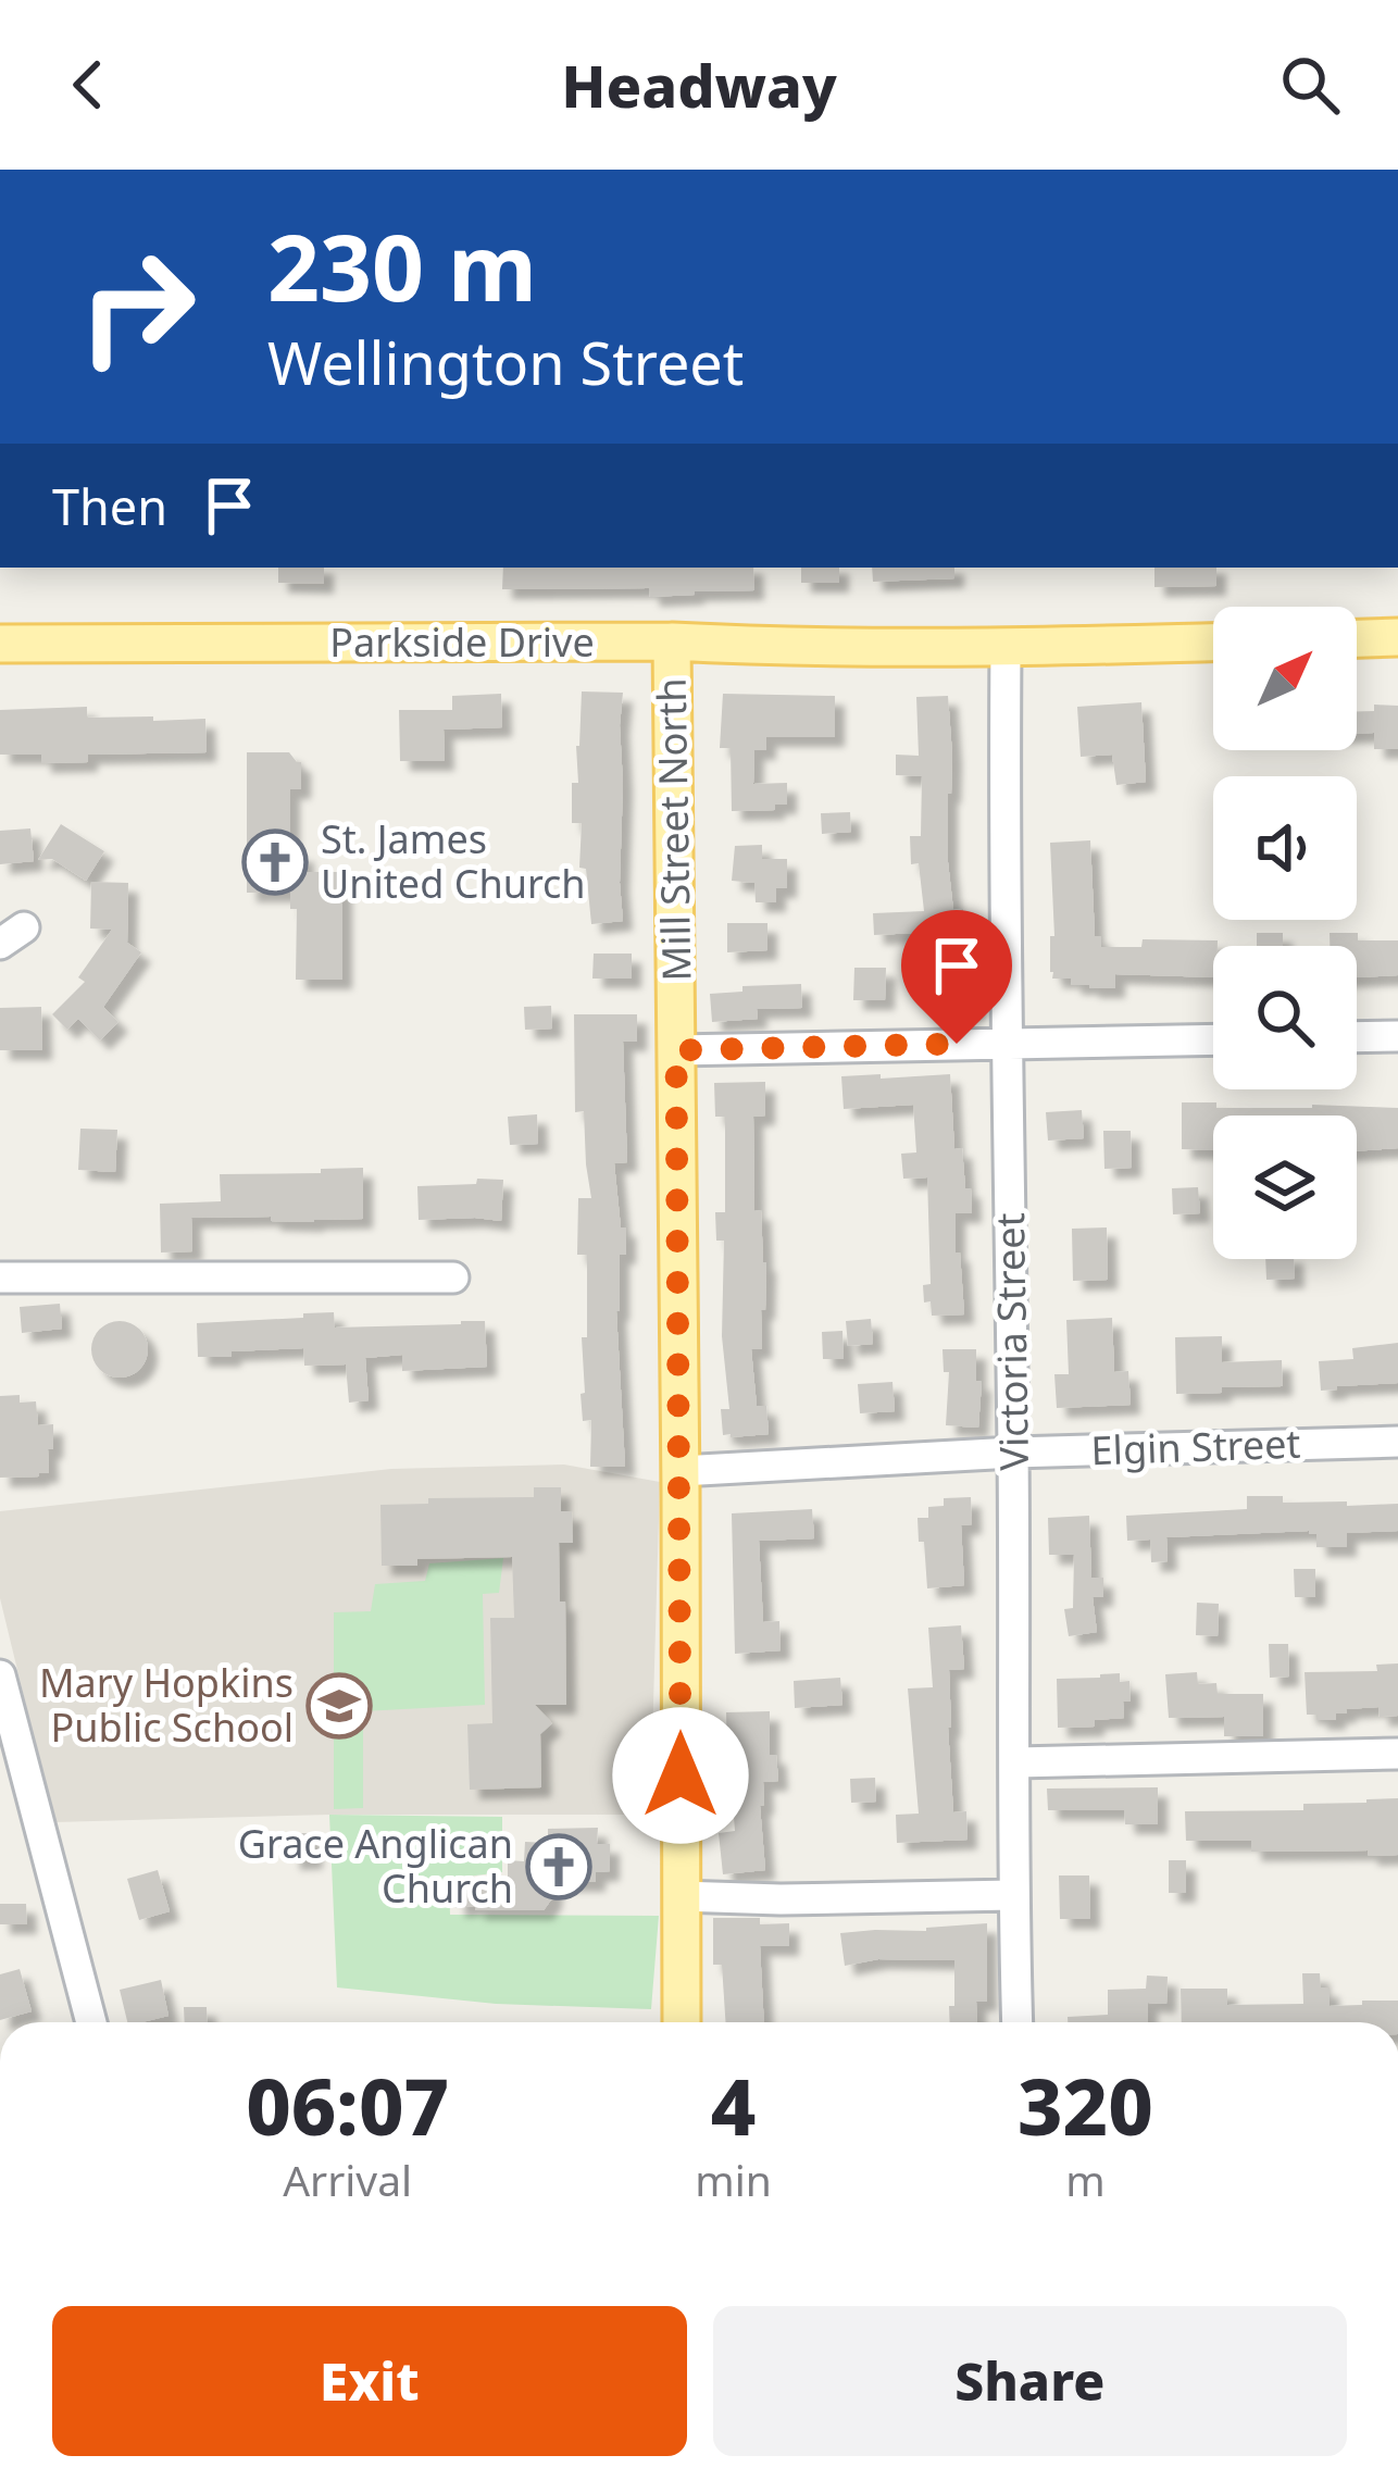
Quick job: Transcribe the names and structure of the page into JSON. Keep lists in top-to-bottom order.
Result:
{
  "streets": {
    "main road": ["Parkside Drive", "Mill Street North"],
    "street": ["Victoria Street", "Elgin Street"]
  },
  "crossings": [
    ["Parkside Drive", "Mill Street North"],
    ["Parkside Drive", "Victoria Street"],
    ["Mill Street North", "Elgin Street"],
    ["Victoria Street", "Elgin Street"]
  ],
  "places": {
    "church": ["St. James United Church", "Grace Anglican Church"],
    "school or university": ["Mary Hopkins Public School"]
  },
  "north": "top right",
  "page": {
    "header": "Headway",
    "turn": ["230 m", "Wellington Street"],
    "then": "Then",
    "eta": [
      "06:07",
      "Arrival",
      "4",
      "min",
      "320",
      "m"
    ],
    "buttons": ["Exit", "Share"]
  }
}
